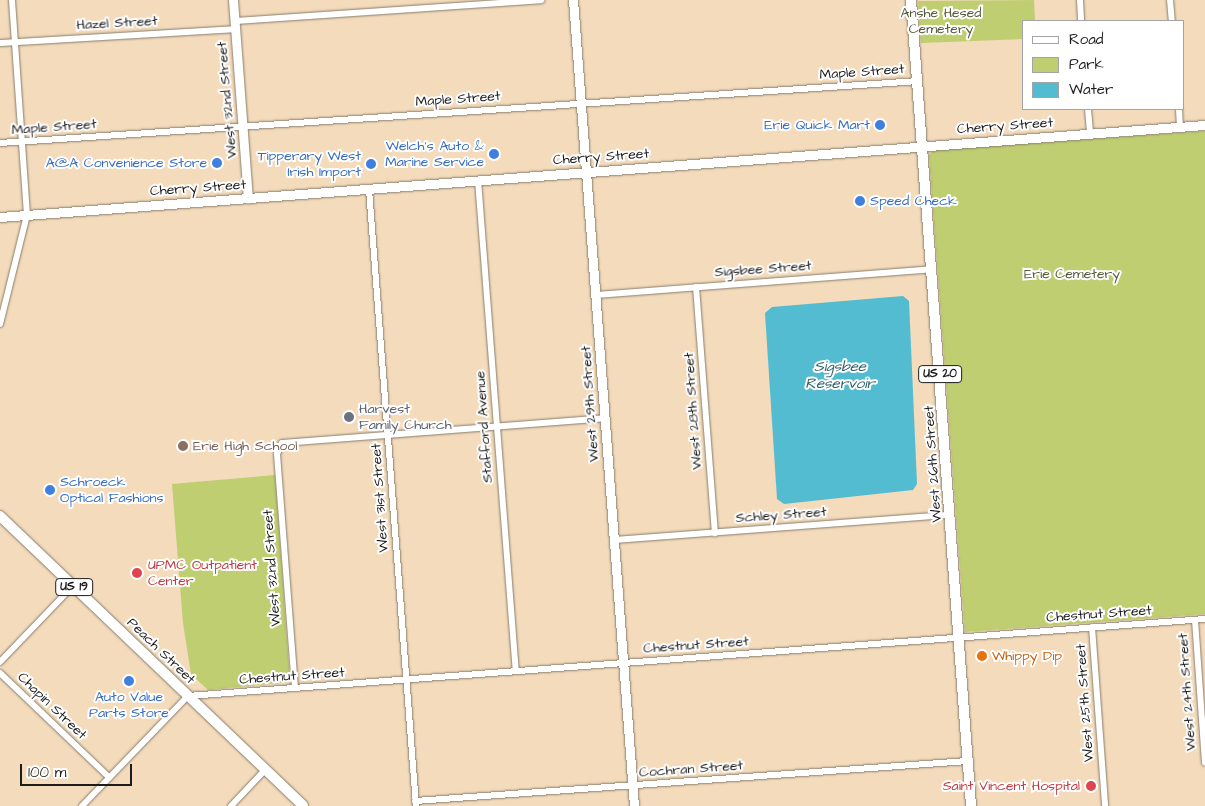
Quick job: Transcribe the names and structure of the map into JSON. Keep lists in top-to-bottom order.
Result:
{
  "streets": {
    "main road": [
      "US 20",
      "West 26th Street",
      "US 19",
      "Peach Street"
    ],
    "street": [
      "Hazel Street",
      "Maple Street",
      "West 32nd Street",
      "Cherry Street",
      "Sigsbee Street",
      "West 29th Street",
      "West 28th Street",
      "Stafford Avenue",
      "West 31st Street",
      "Schley Street",
      "Chestnut Street",
      "West 24th Street",
      "West 25th Street",
      "Chapin Street",
      "Cochran Street"
    ]
  },
  "crossings": [
    ["Hazel Street", "West 32nd Street"],
    ["Maple Street", "West 32nd Street"],
    ["Maple Street", "West 29th Street"],
    ["Maple Street", "West 26th Street"],
    ["West 32nd Street", "Cherry Street"],
    ["West 32nd Street", "West 31st Street"],
    ["West 32nd Street", "Chestnut Street"],
    ["Cherry Street", "West 29th Street"],
    ["Cherry Street", "Stafford Avenue"],
    ["Cherry Street", "West 26th Street"],
    ["Cherry Street", "West 31st Street"],
    ["Sigsbee Street", "West 29th Street"],
    ["Sigsbee Street", "West 28th Street"],
    ["Sigsbee Street", "West 26th Street"],
    ["West 29th Street", "Schley Street"],
    ["West 29th Street", "Chestnut Street"],
    ["West 29th Street", "Cochran Street"],
    ["West 28th Street", "Schley Street"],
    ["Stafford Avenue", "Chestnut Street"],
    ["West 26th Street", "Schley Street"],
    ["West 26th Street", "Chestnut Street"],
    ["West 26th Street", "Cochran Street"],
    ["West 31st Street", "Chestnut Street"],
    ["West 31st Street", "Cochran Street"],
    ["Chestnut Street", "Peach Street"],
    ["Chestnut Street", "West 24th Street"],
    ["Chestnut Street", "West 25th Street"]
  ],
  "water": ["Sigsbee Reservoir"],
  "parks": ["Anshe Hesed Cemetery", "Erie Cemetery"],
  "places": [
    "Erie Quick Mart",
    "Welch's Auto & Marine Service",
    "A@A Convenience Store",
    "Tipperary West Irish Import",
    "Speed Check",
    "Harvest Family Church",
    "Erie High School",
    "Schroeck Optical Fashions",
    "UPMC Outpatient Center",
    "Whippy Dip",
    "Auto Value Parts Store",
    "Saint Vincent Hospital"
  ],
  "legend": ["Road", "Park", "Water"],
  "scale_bar": "100 m"
}
